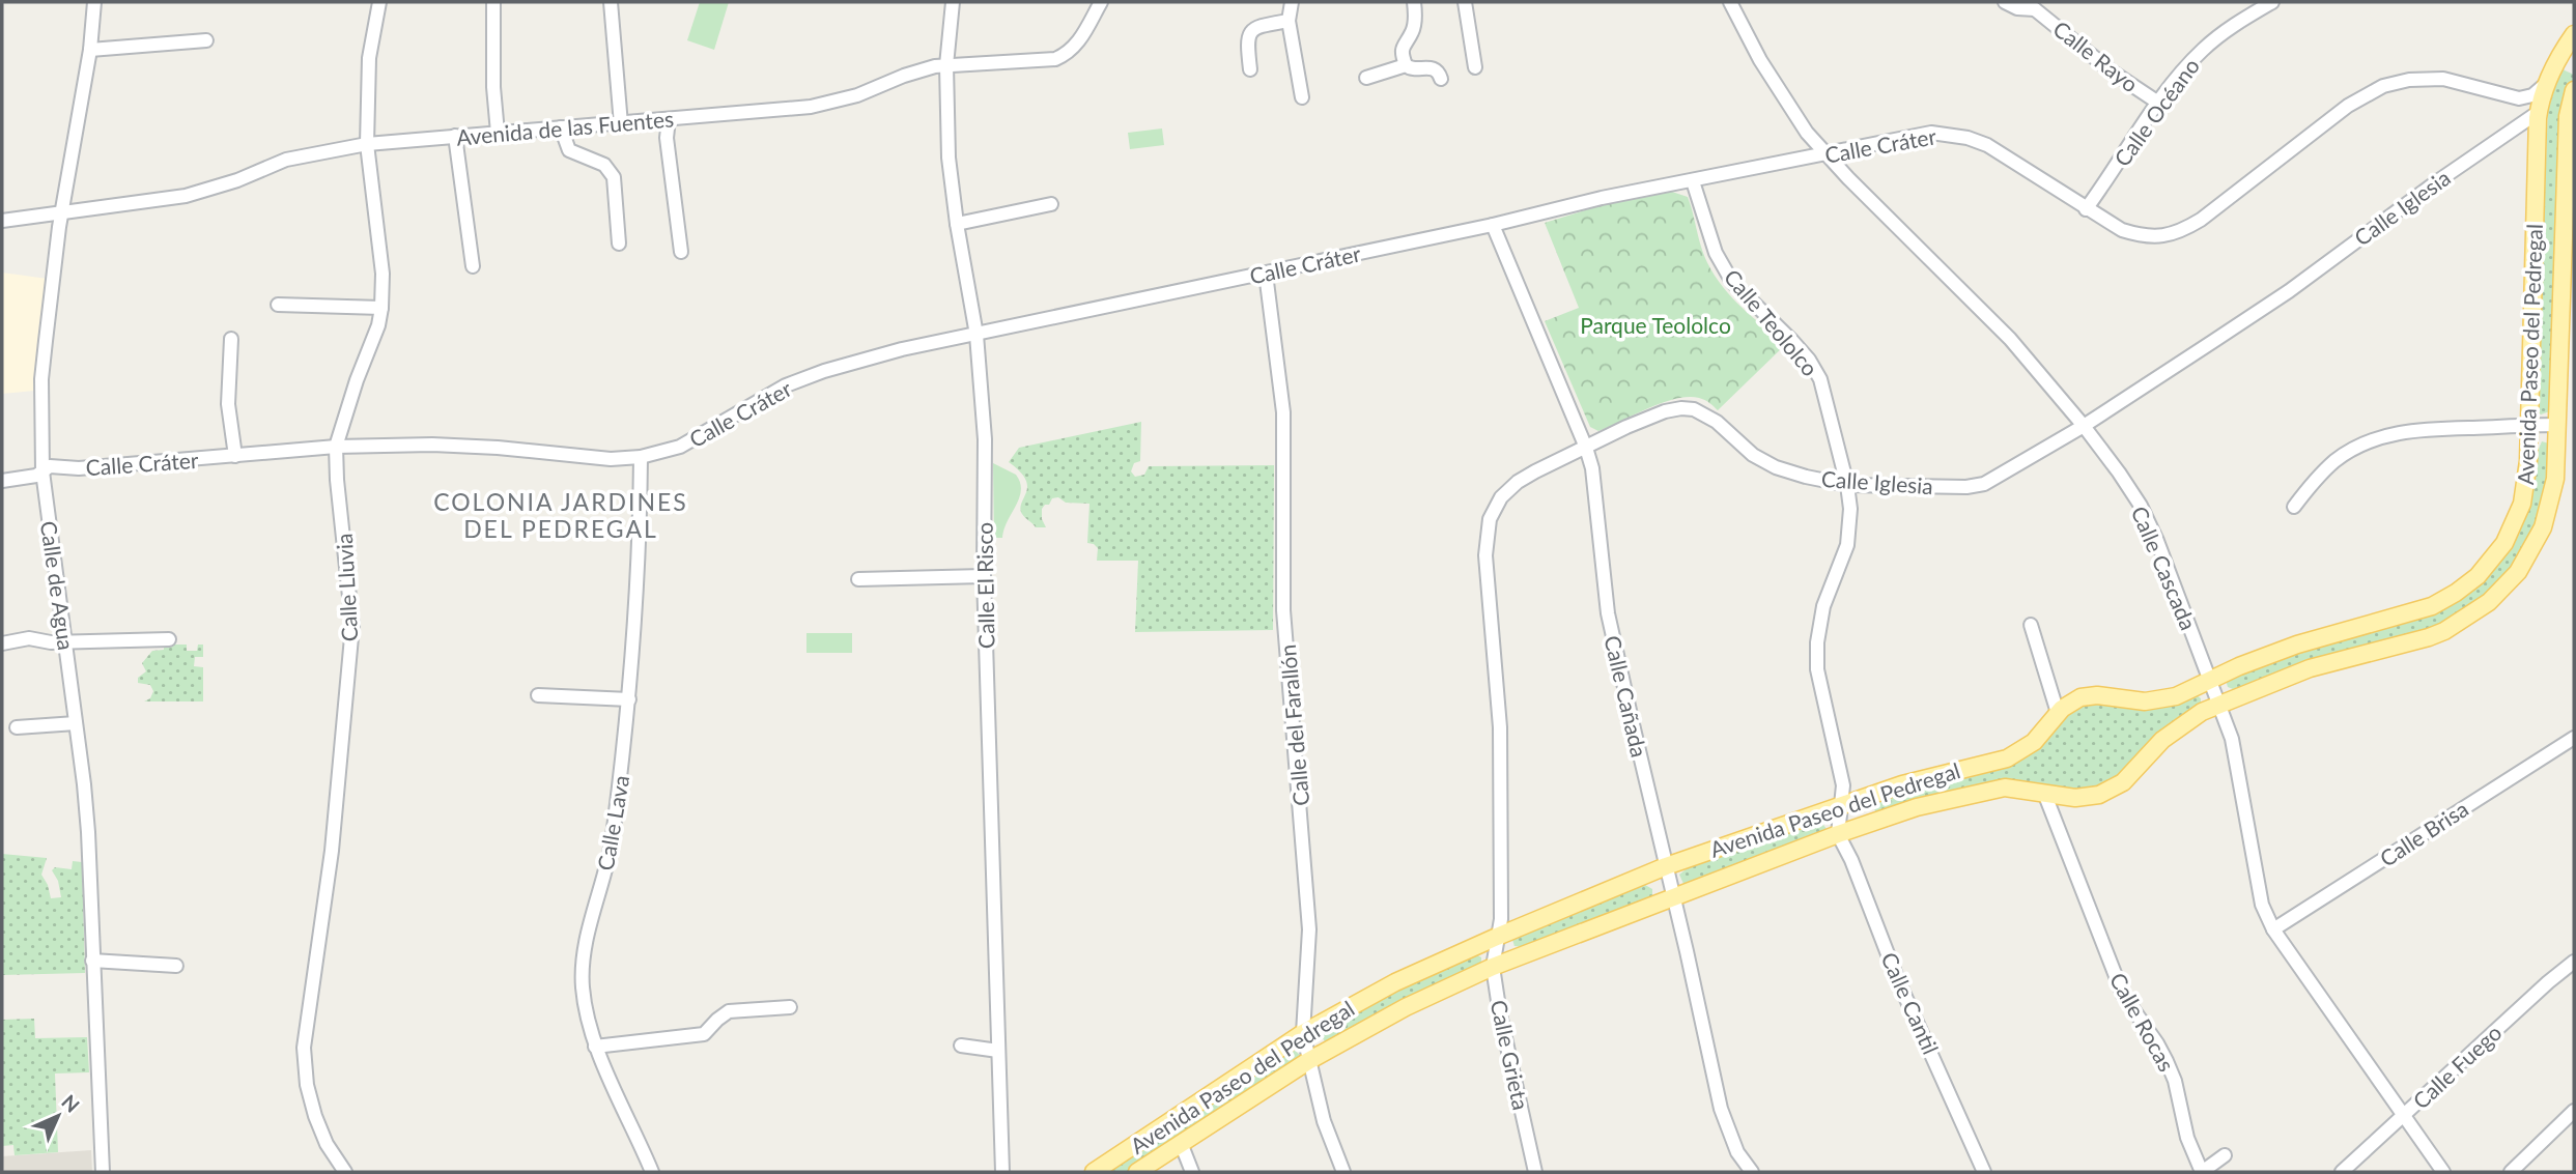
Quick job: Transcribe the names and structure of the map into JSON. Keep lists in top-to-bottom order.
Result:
{
  "streets": {
    "main road": ["Avenida Paseo del Pedregal"],
    "street": [
      "Calle Rayo",
      "Calle Océano",
      "Avenida de las Fuentes",
      "Calle Cráter",
      "Calle Iglesia",
      "Calle Teololco",
      "Calle Cascada",
      "Calle de Agua",
      "Calle El Risco",
      "Calle Lluvia",
      "Calle Cañada",
      "Calle del Farallón",
      "Calle Lava",
      "Calle Brisa",
      "Calle Cantil",
      "Calle Rocas",
      "Calle Grieta",
      "Calle Fuego"
    ]
  },
  "crossings": [
    ["Calle Rayo", "Calle Océano"],
    ["Calle Océano", "Calle Cráter"],
    ["Avenida de las Fuentes", "Calle de Agua"],
    ["Avenida de las Fuentes", "Calle El Risco"],
    ["Avenida de las Fuentes", "Calle Lluvia"],
    ["Calle Cráter", "Calle Teololco"],
    ["Calle Cráter", "Avenida Paseo del Pedregal"],
    ["Calle Cráter", "Calle Cascada"],
    ["Calle Cráter", "Calle de Agua"],
    ["Calle Cráter", "Calle El Risco"],
    ["Calle Cráter", "Calle Lluvia"],
    ["Calle Cráter", "Calle Cañada"],
    ["Calle Cráter", "Calle del Farallón"],
    ["Calle Cráter", "Calle Lava"],
    ["Calle Iglesia", "Calle Teololco"],
    ["Calle Iglesia", "Avenida Paseo del Pedregal"],
    ["Calle Iglesia", "Calle Cascada"],
    ["Calle Iglesia", "Calle Cañada"],
    ["Calle Iglesia", "Calle Grieta"],
    ["Calle Teololco", "Avenida Paseo del Pedregal"],
    ["Calle Teololco", "Calle Cantil"],
    ["Avenida Paseo del Pedregal", "Calle Cascada"],
    ["Avenida Paseo del Pedregal", "Calle Cañada"],
    ["Avenida Paseo del Pedregal", "Calle del Farallón"],
    ["Avenida Paseo del Pedregal", "Calle Cantil"],
    ["Avenida Paseo del Pedregal", "Calle Rocas"],
    ["Avenida Paseo del Pedregal", "Calle Grieta"],
    ["Calle Cascada", "Calle Brisa"],
    ["Calle Cascada", "Calle Fuego"]
  ],
  "districts": ["COLONIA JARDINES DEL PEDREGAL"],
  "parks": ["Parque Teololco"],
  "north": "top right"
}
